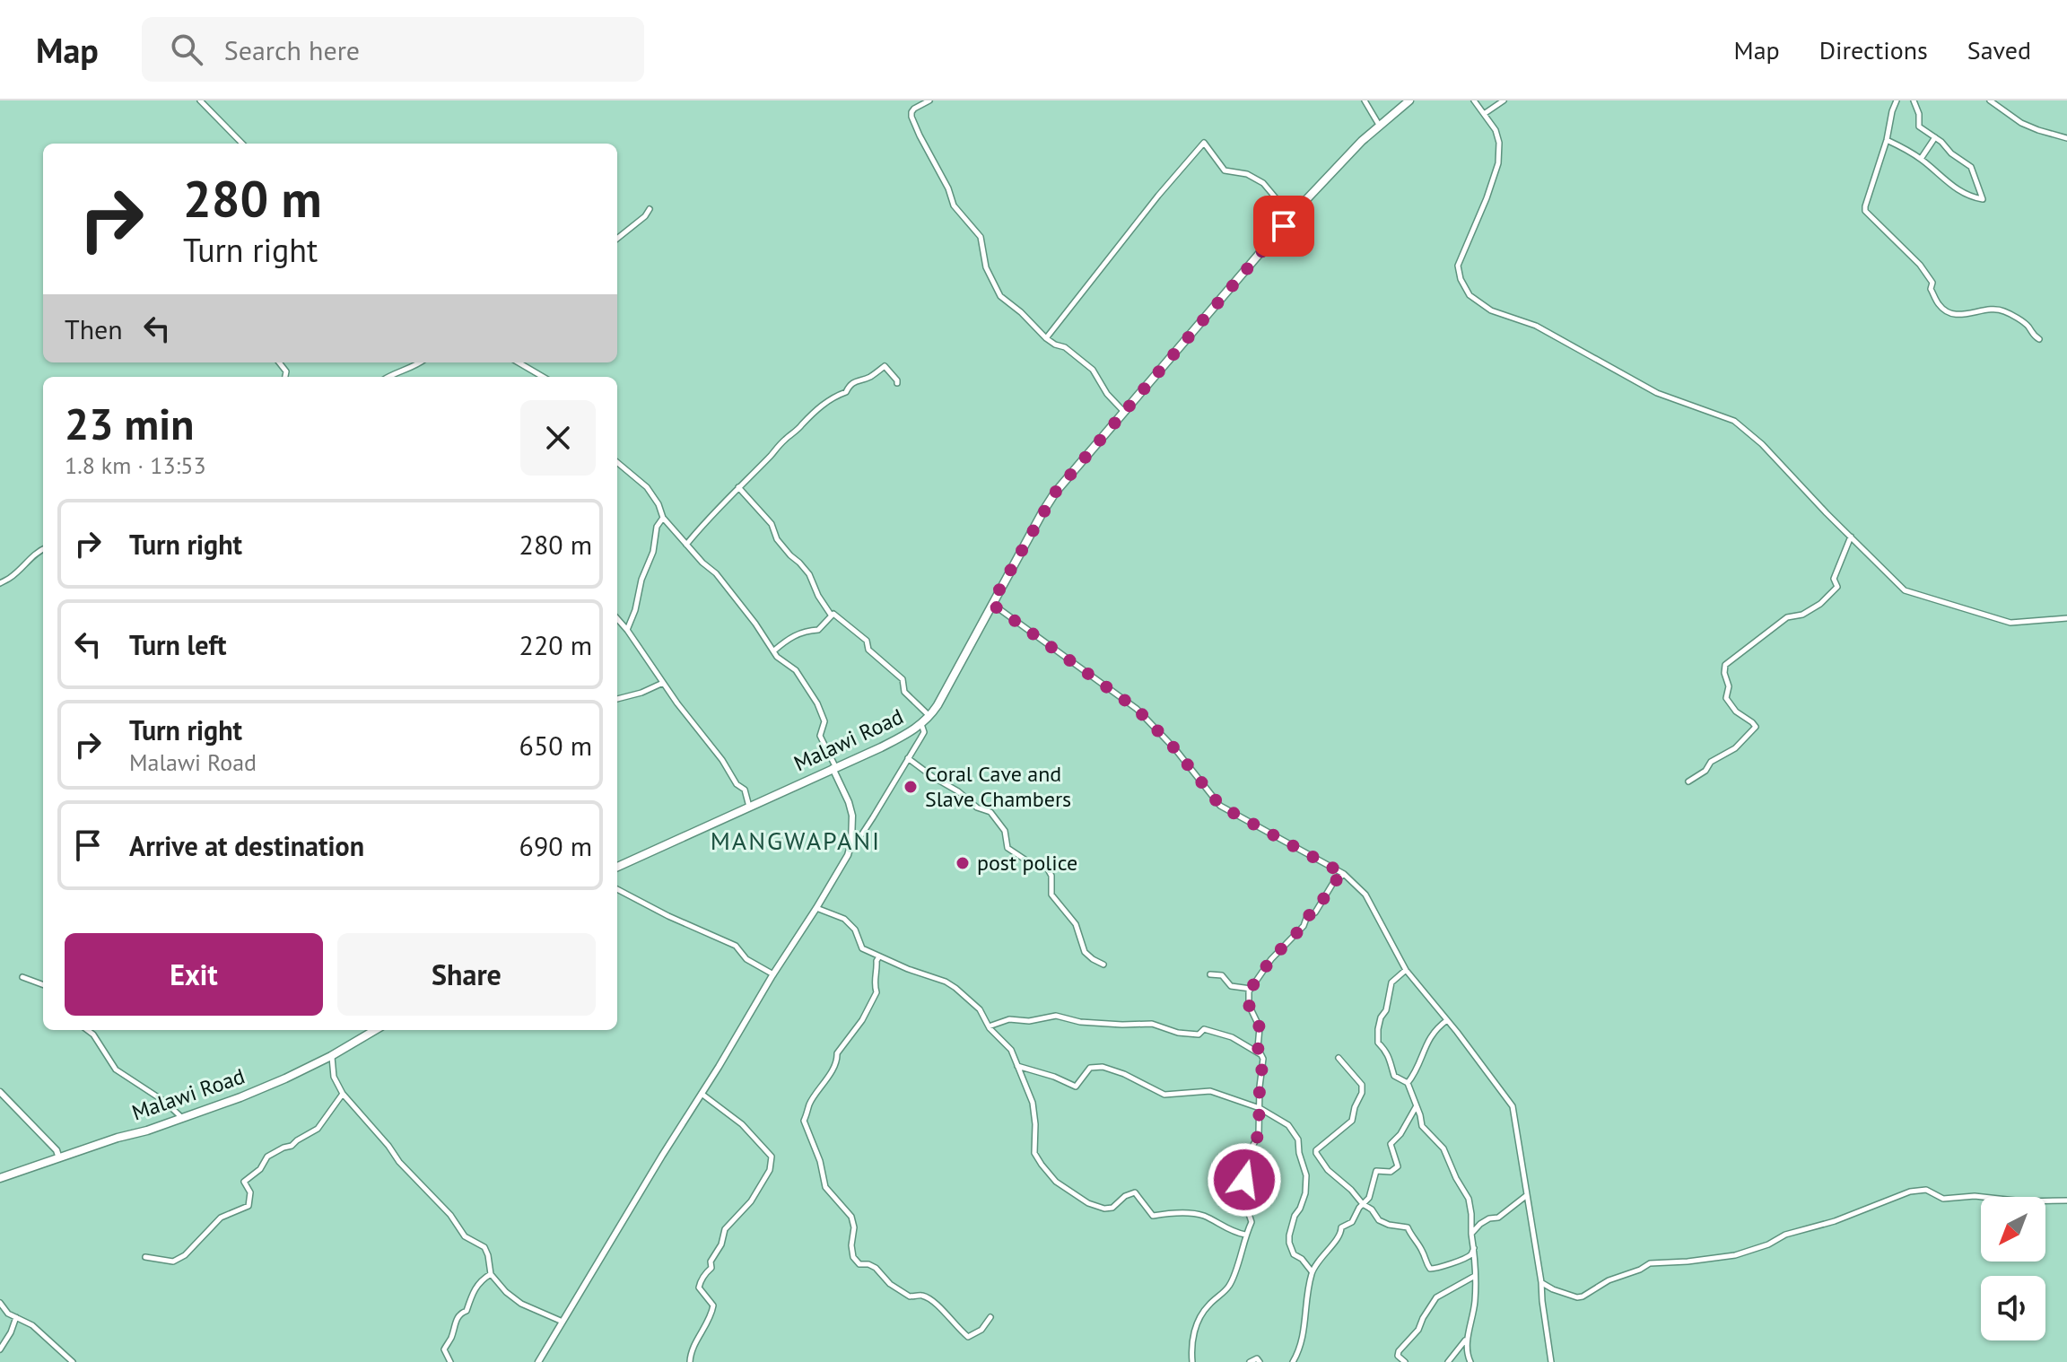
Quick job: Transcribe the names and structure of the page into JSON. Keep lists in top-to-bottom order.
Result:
{
  "streets": {
    "main road": ["Malawi Road"]
  },
  "districts": ["MANGWAPANI"],
  "places": ["Coral Cave and Slave Chambers", "post police"],
  "north": "bottom left",
  "page": {
    "header": "Map",
    "search": "Search here",
    "nav": ["Map", "Directions", "Saved"],
    "turn": ["280 m", "Turn right"],
    "then": "Then",
    "heading": ["23 min", "1.8 km · 13:53"],
    "list": [
      {
        "name": "Turn right",
        "value": "280 m"
      },
      {
        "name": "Turn left",
        "value": "220 m"
      },
      {
        "name": "Turn right",
        "note": "Malawi Road",
        "value": "650 m"
      },
      {
        "name": "Arrive at destination",
        "value": "690 m"
      }
    ],
    "buttons": ["Exit", "Share"]
  }
}
